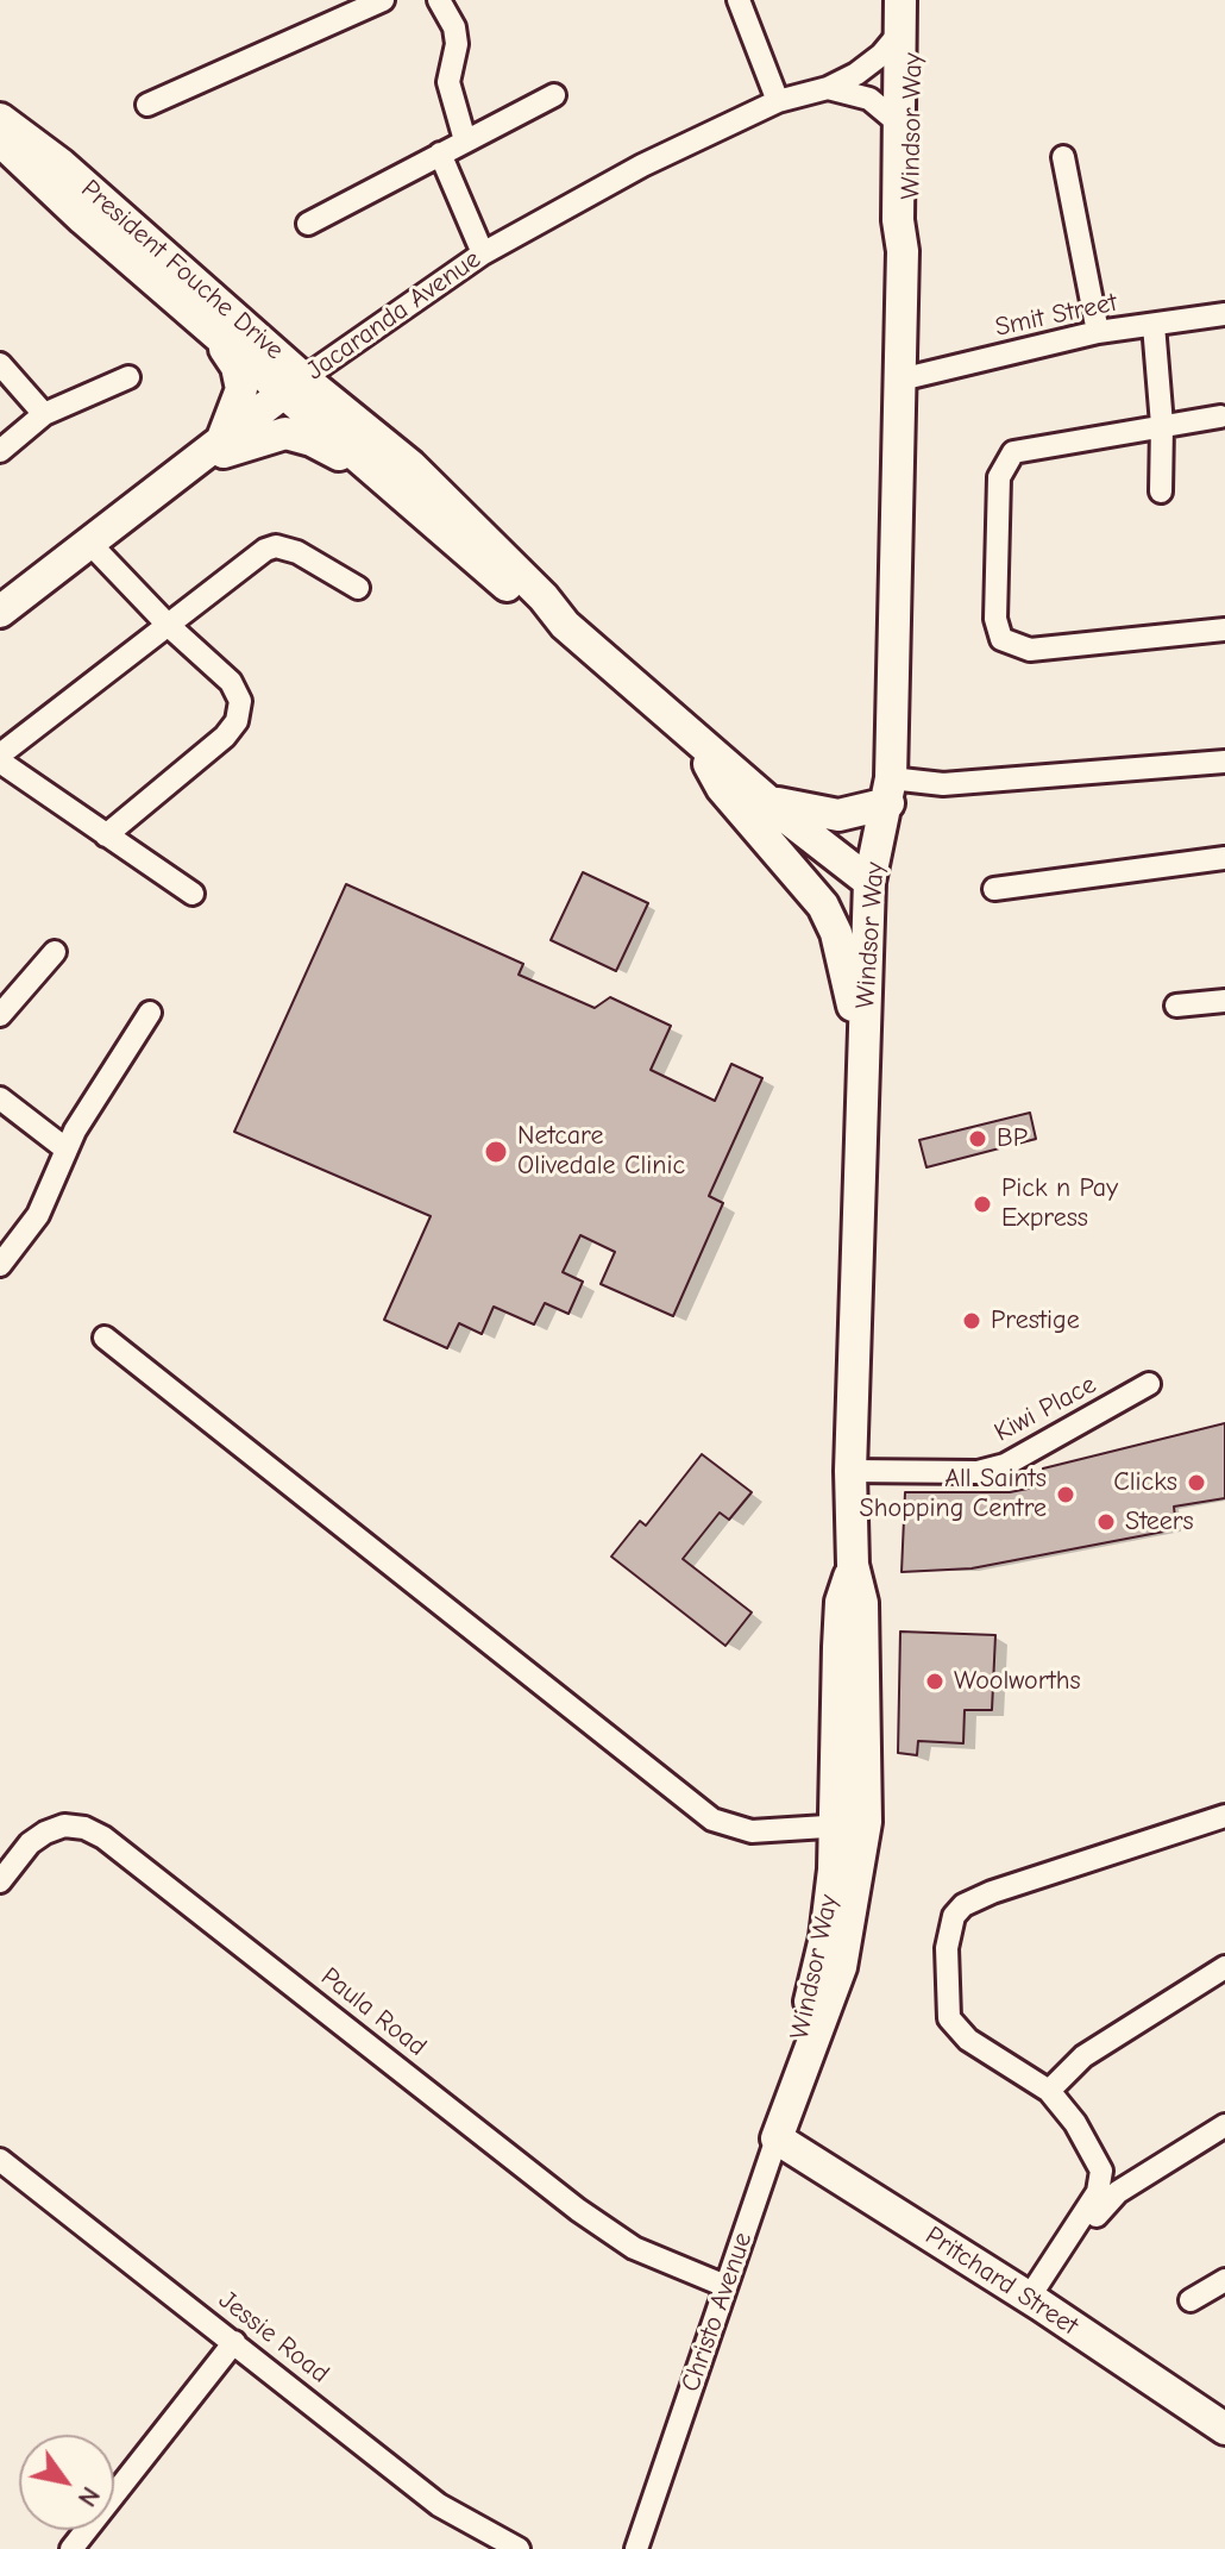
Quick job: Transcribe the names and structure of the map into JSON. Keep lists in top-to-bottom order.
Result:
{
  "streets": {
    "street": [
      "Windsor Way",
      "President Fouche Drive",
      "Jacaranda Avenue",
      "Smit Street",
      "Kiwi Place",
      "Paula Road",
      "Pritchard Street",
      "Christo Avenue",
      "Jessie Road"
    ]
  },
  "crossings": [
    ["Windsor Way", "President Fouche Drive"],
    ["Windsor Way", "Jacaranda Avenue"],
    ["Windsor Way", "Smit Street"],
    ["Windsor Way", "Kiwi Place"],
    ["Windsor Way", "Christo Avenue"],
    ["President Fouche Drive", "Jacaranda Avenue"],
    ["Paula Road", "Christo Avenue"],
    ["Pritchard Street", "Christo Avenue"]
  ],
  "places": [
    "BP",
    "Netcare Olivedale Clinic",
    "Pick n Pay Express",
    "Prestige",
    "Clicks",
    "All Saints Shopping Centre",
    "Steers",
    "Woolworths"
  ],
  "north": "bottom right"
}
